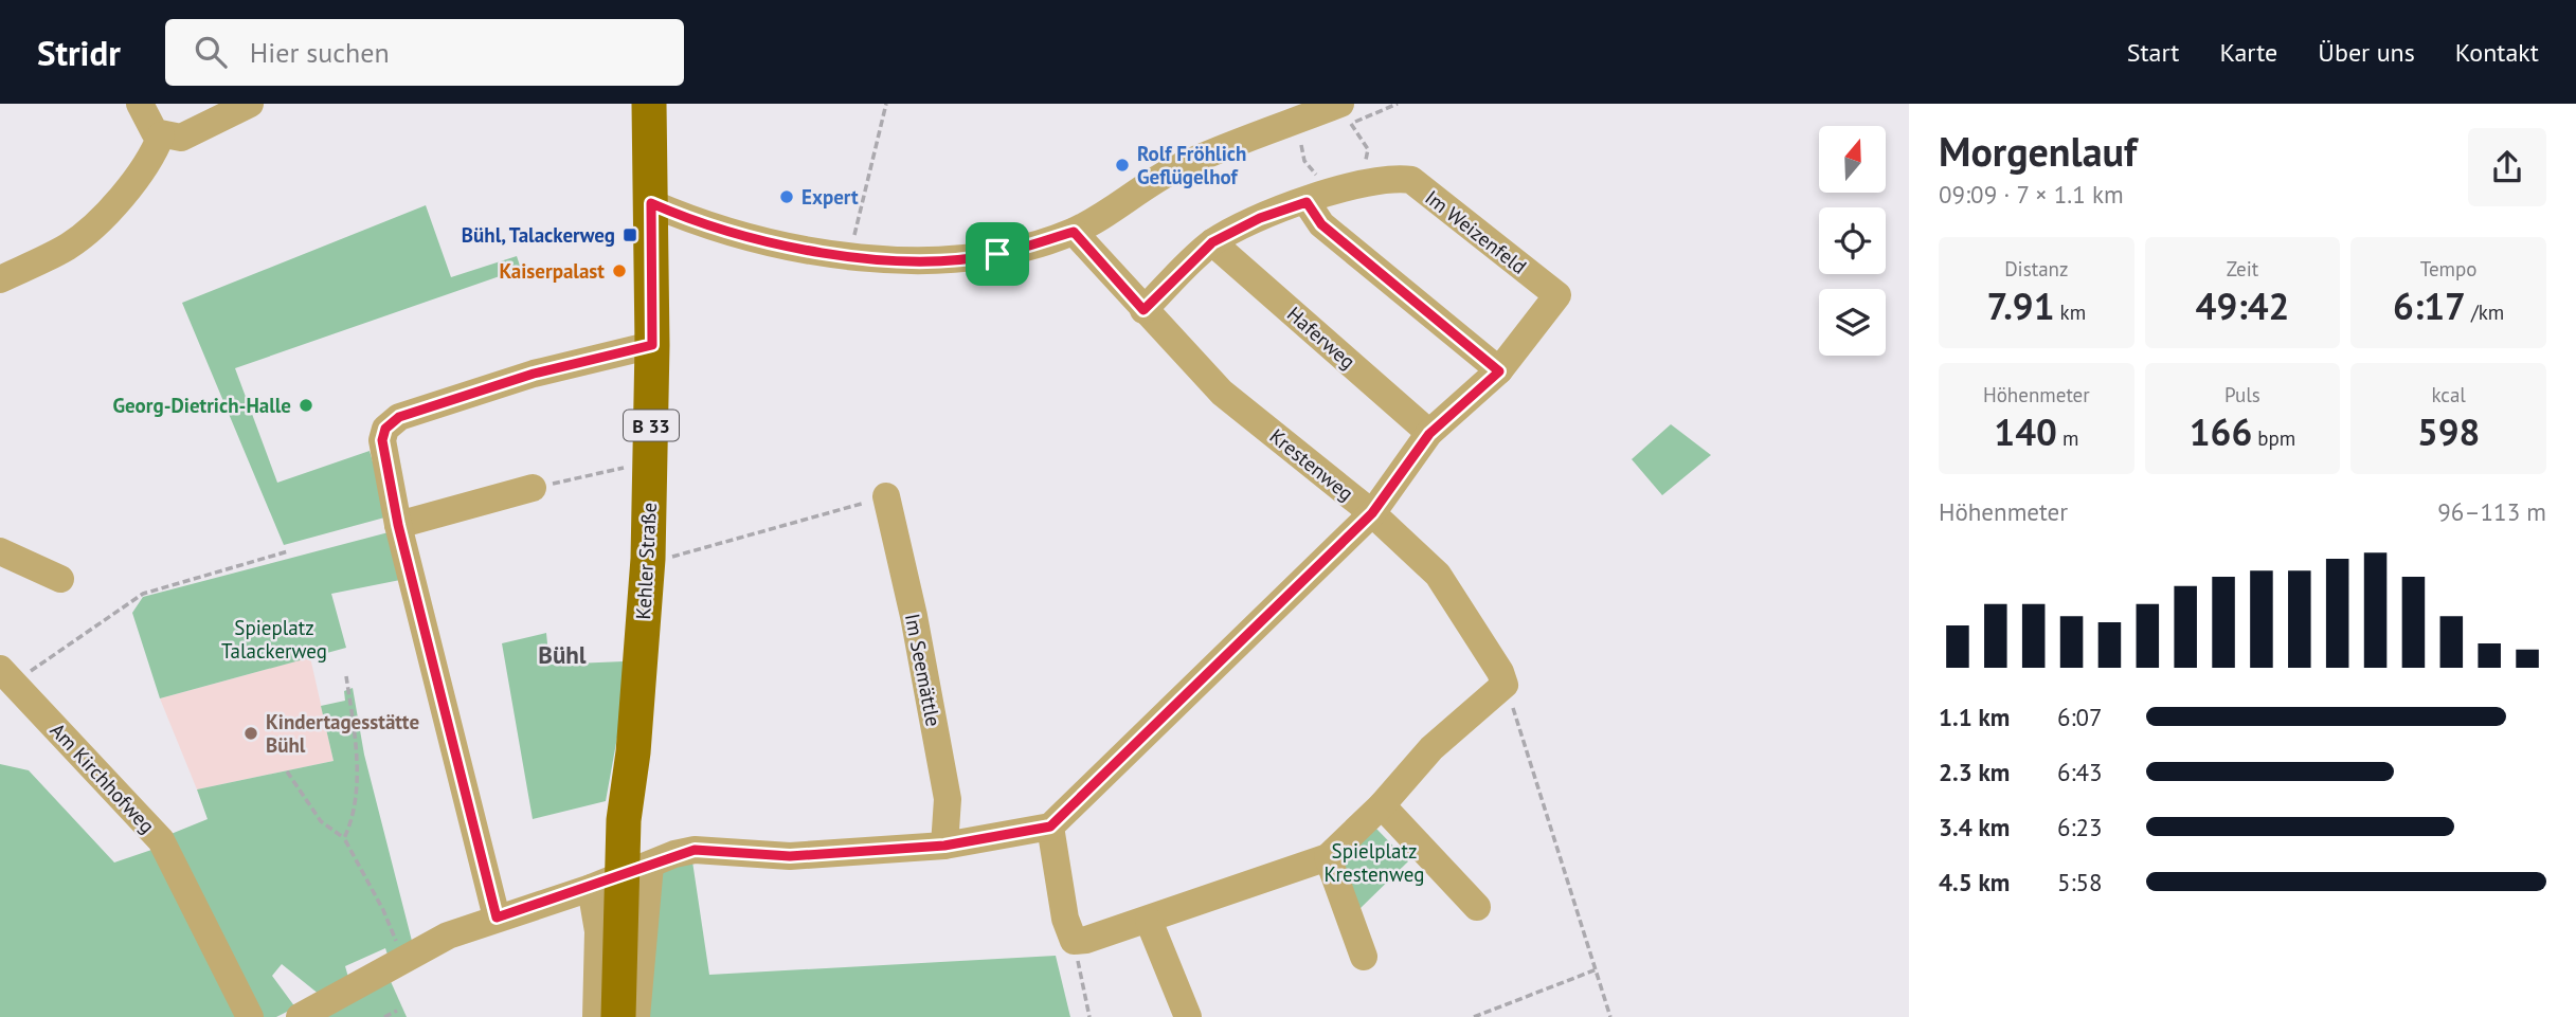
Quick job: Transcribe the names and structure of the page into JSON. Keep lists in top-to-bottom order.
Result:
{
  "streets": {
    "main road": ["B 33", "Kehler Straße"],
    "street": [
      "Im Weizenfeld",
      "Haferweg",
      "Krestenweg",
      "Im Seemättle",
      "Am Kirchhofweg"
    ]
  },
  "crossings": [
    ["Im Weizenfeld", "Haferweg"],
    ["Im Weizenfeld", "Krestenweg"]
  ],
  "districts": ["Bühl"],
  "parks": ["Spieplatz Talackerweg", "Spielplatz Krestenweg"],
  "places": {
    "other": [
      "Rolf Fröhlich Geflügelhof",
      "Expert",
      "Kaiserpalast",
      "Georg-Dietrich-Halle",
      "Kindertagesstätte Bühl"
    ],
    "transit": ["Bühl, Talackerweg"]
  },
  "north": "top",
  "page": {
    "header": "Stridr",
    "search": "Hier suchen",
    "nav": [
      "Start",
      "Karte",
      "Über uns",
      "Kontakt"
    ],
    "heading": ["Morgenlauf", "09:09 · 7 × 1.1 km"],
    "stats": [
      ["Distanz", "7.91 km"],
      ["Zeit", "49:42"],
      ["Tempo", "6:17 /km"],
      ["Höhenmeter", "140 m"],
      ["Puls", "166 bpm"],
      ["kcal", "598"]
    ],
    "chart": ["Höhenmeter", "96–113 m"],
    "list": [
      {
        "name": "1.1 km",
        "note": "6:07"
      },
      {
        "name": "2.3 km",
        "note": "6:43"
      },
      {
        "name": "3.4 km",
        "note": "6:23"
      },
      {
        "name": "4.5 km",
        "note": "5:58"
      }
    ]
  }
}
